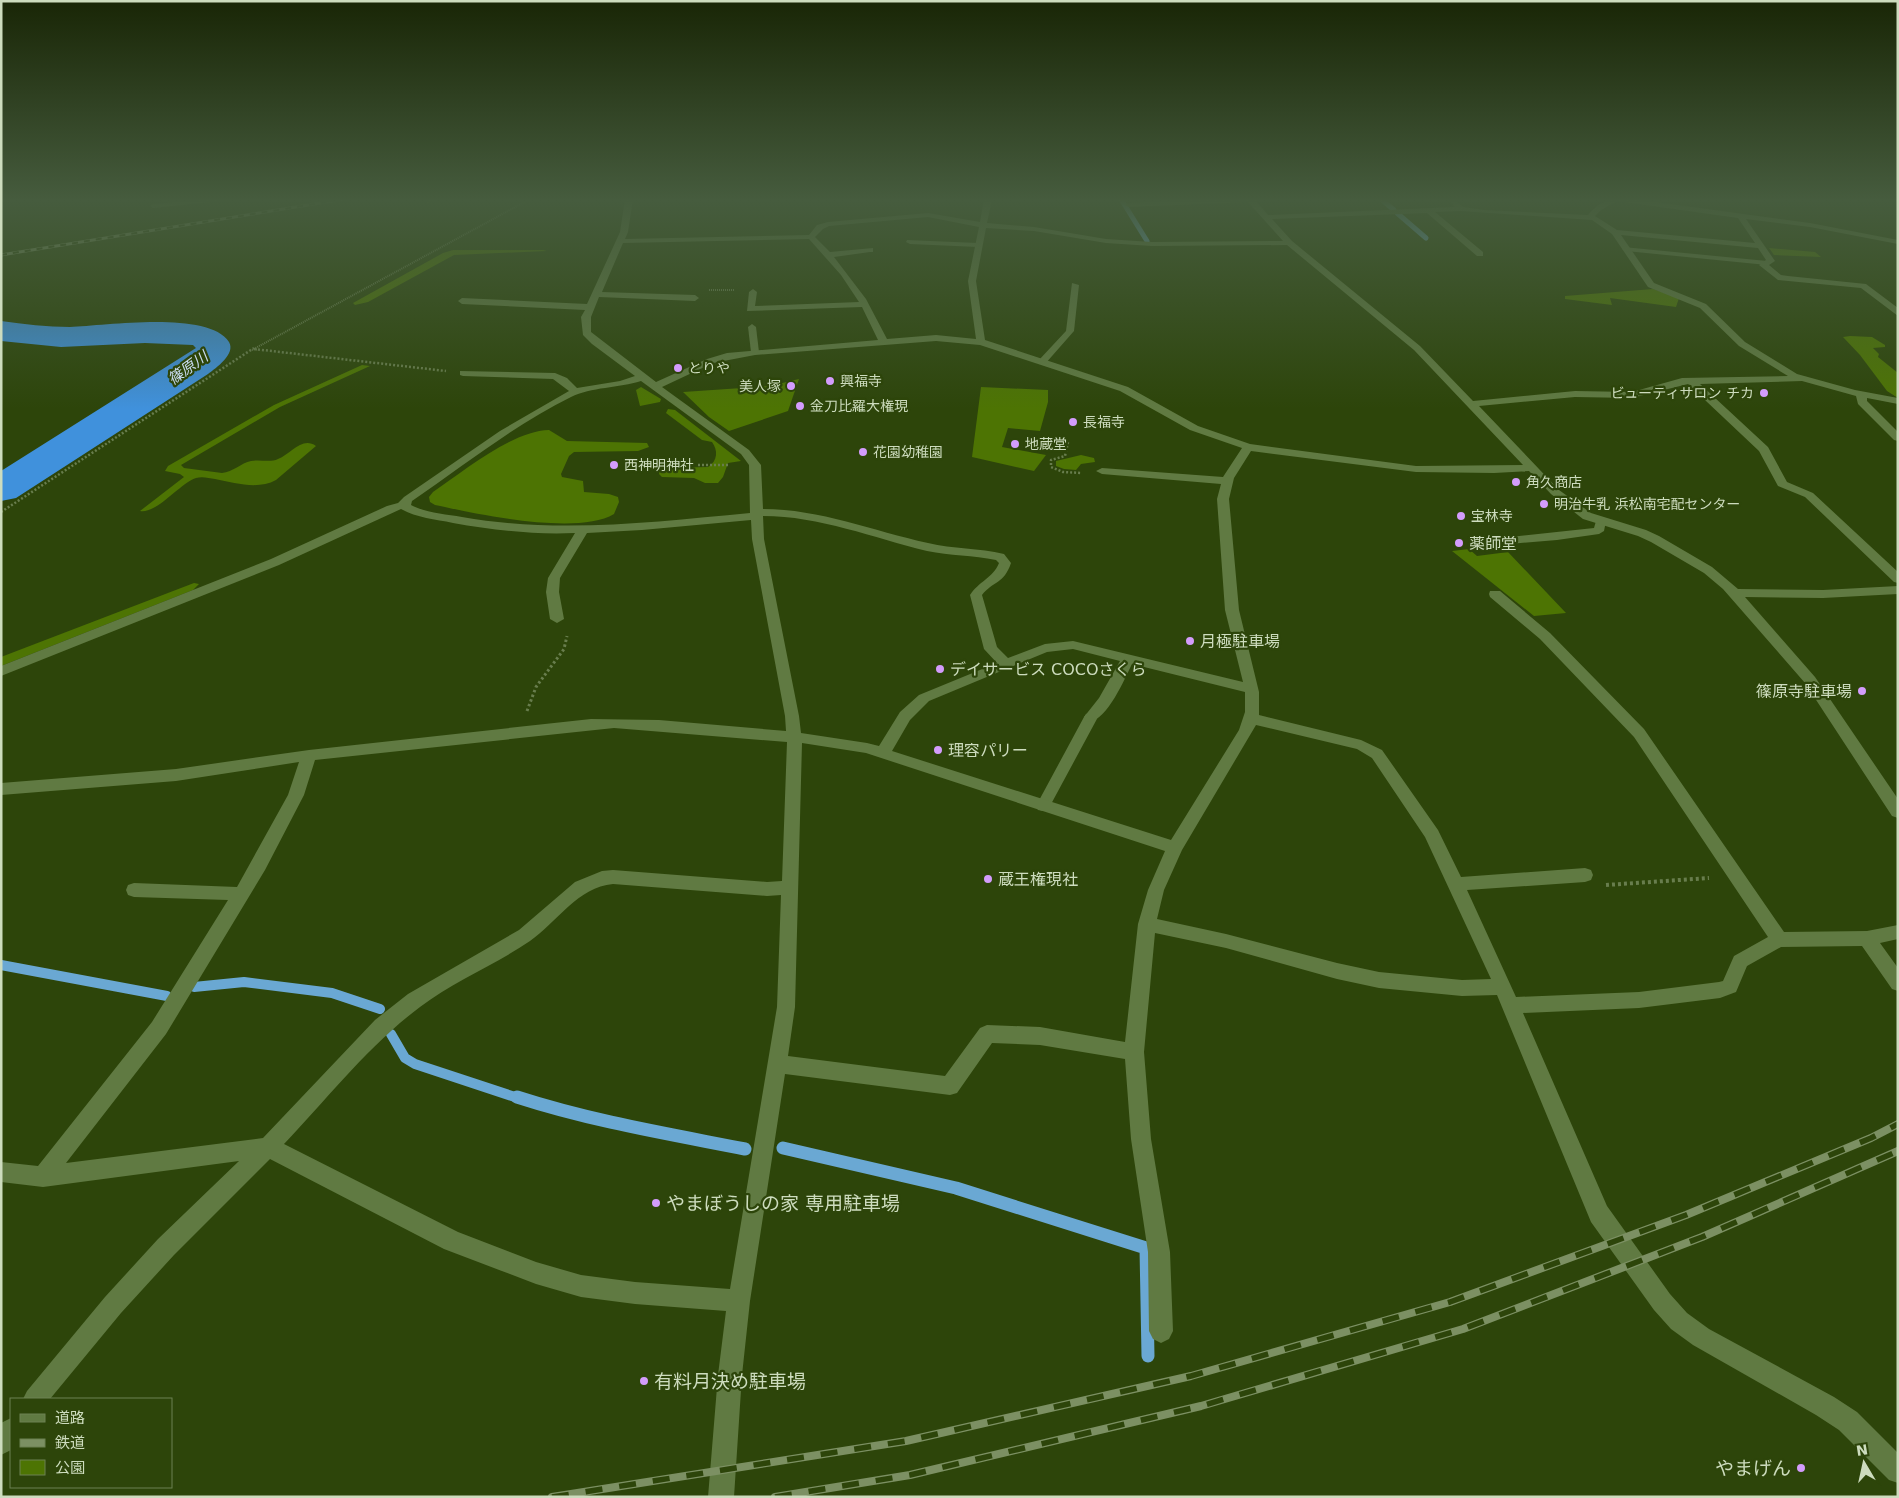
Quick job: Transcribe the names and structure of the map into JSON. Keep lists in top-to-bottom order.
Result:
{
  "water": ["篠原川"],
  "places": [
    "とりや",
    "興福寺",
    "美人塚",
    "ビューティサロン チカ",
    "金刀比羅大権現",
    "長福寺",
    "地蔵堂",
    "花園幼稚園",
    "西神明神社",
    "角久商店",
    "明治牛乳 浜松南宅配センター",
    "宝林寺",
    "薬師堂",
    "月極駐車場",
    "デイサービス COCOさくら",
    "篠原寺駐車場",
    "理容パリー",
    "蔵王権現社",
    "やまぼうしの家 専用駐車場",
    "有料月決め駐車場",
    "やまげん"
  ],
  "legend": ["道路", "鉄道", "公園"],
  "north": "top"
}
